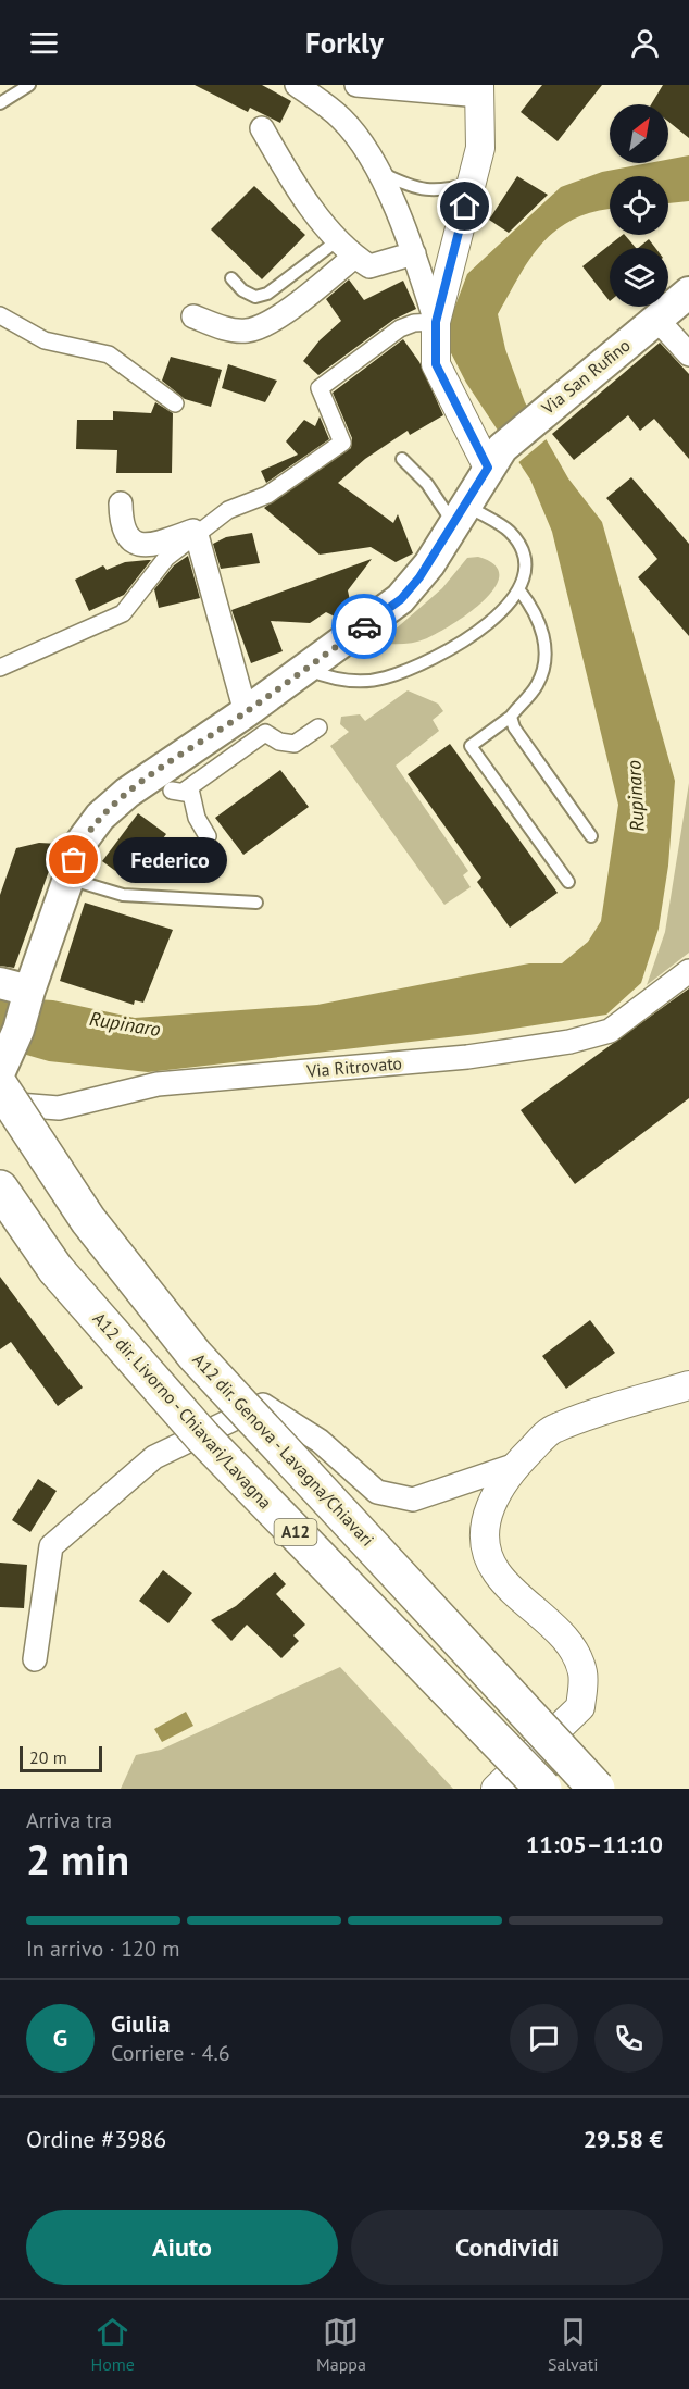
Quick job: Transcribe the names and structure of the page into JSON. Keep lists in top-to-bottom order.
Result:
{
  "streets": {
    "highway": ["A12 dir. Livorno - Chiavari/Lavagna", "A12 dir. Genova - Lavagna/Chiavari", "A12"],
    "main road": ["Via San Rufino"],
    "street": ["Via Ritrovato"]
  },
  "crossings": [
    ["Via San Rufino", "A12 dir. Genova - Lavagna/Chiavari"]
  ],
  "water": ["Rupinaro"],
  "places": ["Federico"],
  "scale_bar": "20 m",
  "north": "top right",
  "page": {
    "header": "Forkly",
    "bubble": "Federico",
    "scale": "20 m",
    "heading": ["2 min", "Arriva tra", "11:05–11:10"],
    "panel": [
      "Giulia",
      "Corriere · 4.6",
      "Ordine #3986",
      "29.58 €"
    ],
    "bar": "In arrivo · 120 m",
    "round": "G",
    "buttons": ["Aiuto", "Condividi"],
    "tabs": ["Home", "Mappa", "Salvati"]
  }
}
